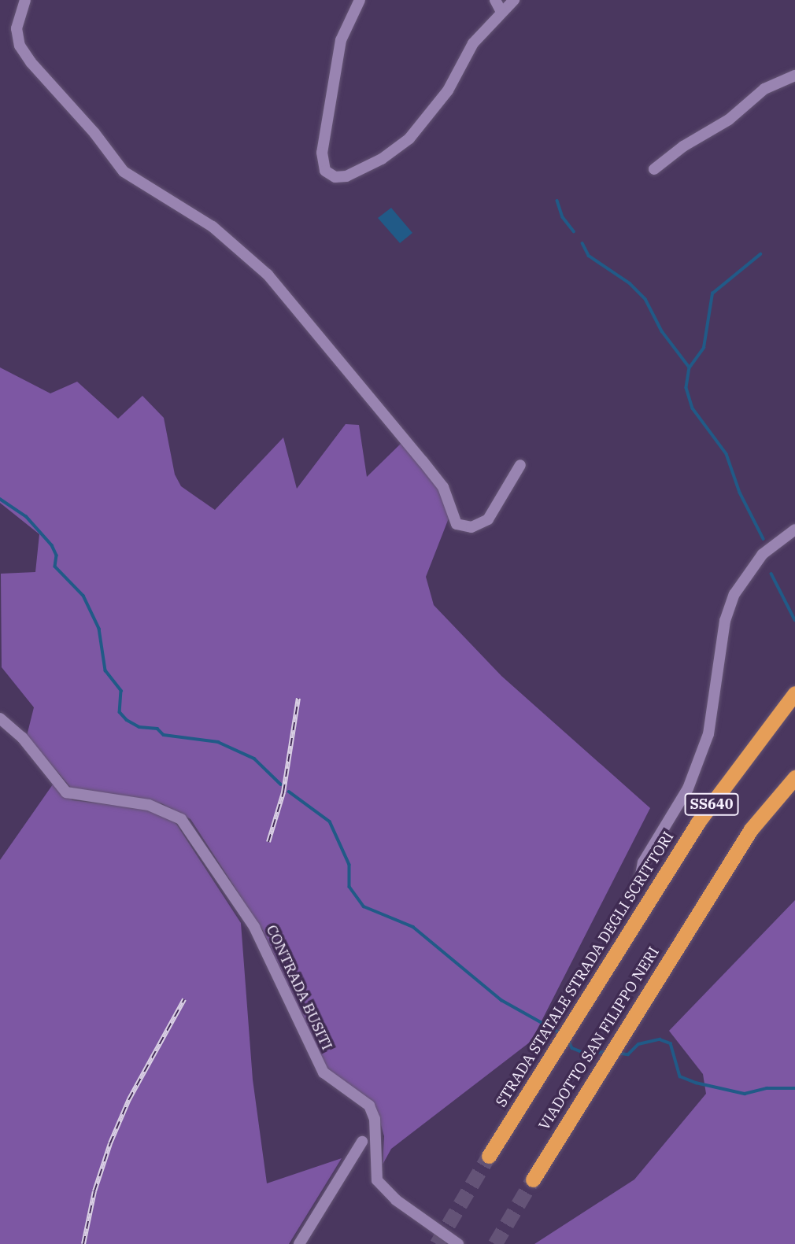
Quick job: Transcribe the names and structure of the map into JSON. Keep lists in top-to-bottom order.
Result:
{
  "streets": {
    "highway": ["SS640", "STRADA STATALE STRADA DEGLI SCRITTORI", "VIADOTTO SAN FILIPPO NERI"],
    "street": ["CONTRADA BUSITI"]
  }
}
